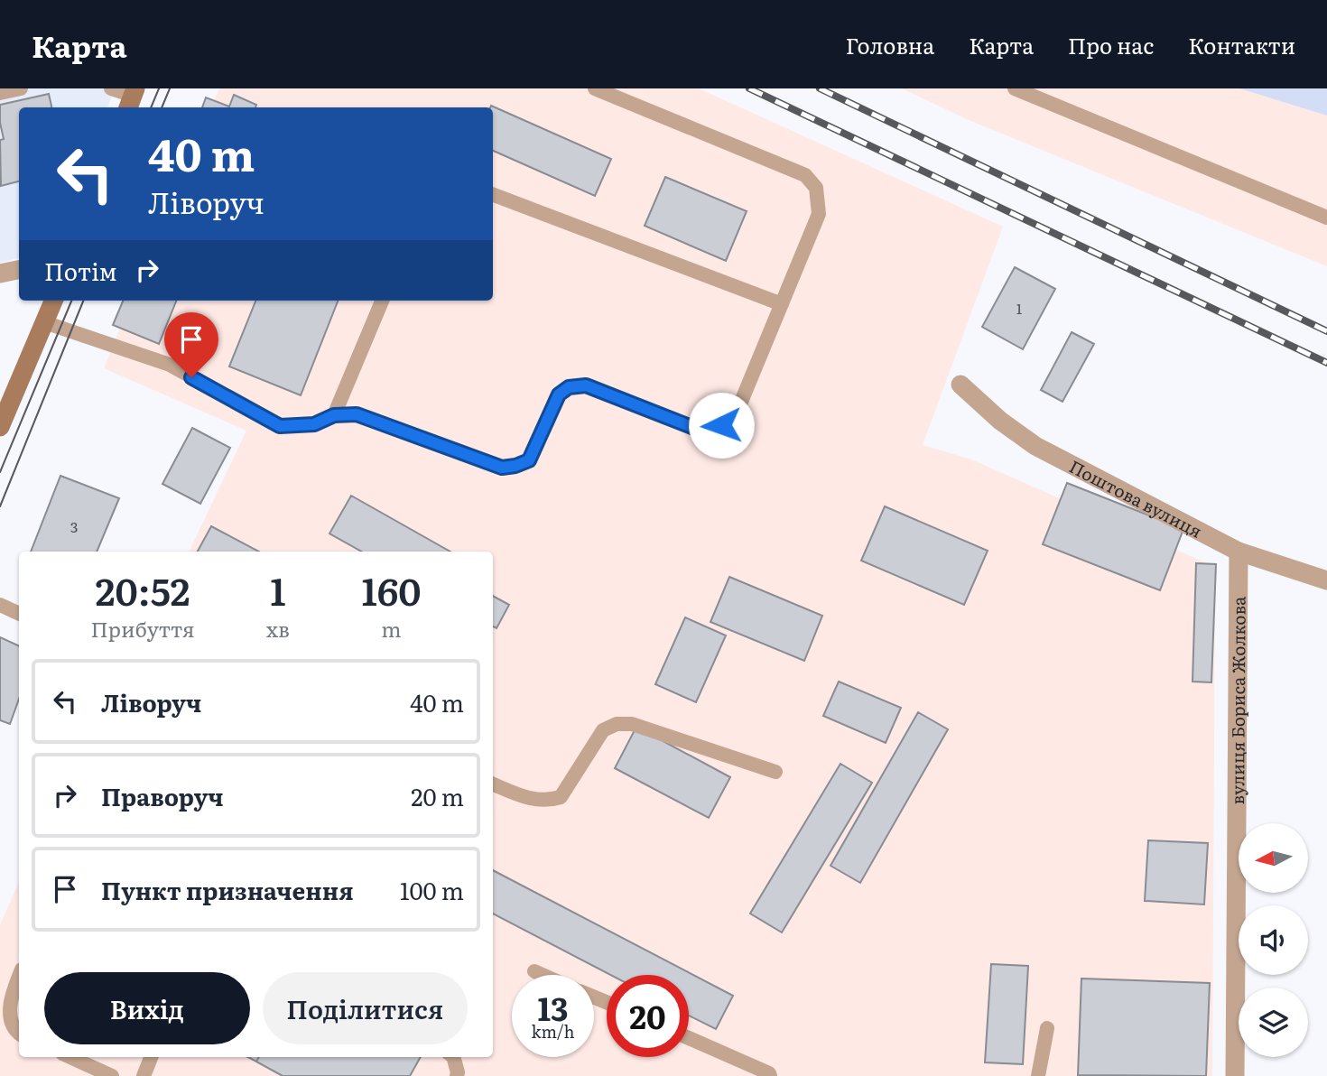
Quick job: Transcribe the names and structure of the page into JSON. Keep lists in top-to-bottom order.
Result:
{
  "streets": {
    "street": ["Поштова вулиця", "вулиця Бориса Жолкова"]
  },
  "crossings": [
    ["Поштова вулиця", "вулиця Бориса Жолкова"]
  ],
  "house_numbers": ["1", "3"],
  "north": "left",
  "page": {
    "header": "Карта",
    "nav": [
      "Головна",
      "Карта",
      "Про нас",
      "Контакти"
    ],
    "turn": ["40 m", "Ліворуч"],
    "then": "Потім",
    "eta": [
      "20:52",
      "Прибуття",
      "1",
      "хв",
      "160",
      "m"
    ],
    "list": [
      {
        "name": "Ліворуч",
        "value": "40 m"
      },
      {
        "name": "Праворуч",
        "value": "20 m"
      },
      {
        "name": "Пункт призначення",
        "value": "100 m"
      }
    ],
    "buttons": ["Вихід", "Поділитися"],
    "speed": "13 km/h",
    "limit": "20"
  }
}
